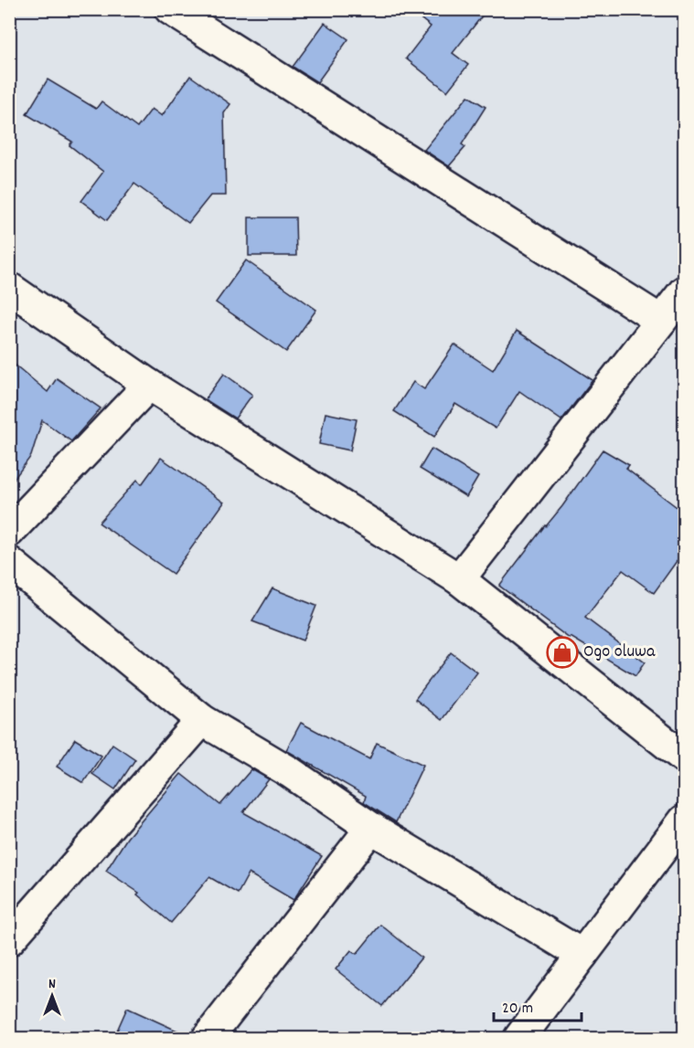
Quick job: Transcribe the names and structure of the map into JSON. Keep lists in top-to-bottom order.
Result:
{
  "places": {
    "shop": ["Ogo oluwa"]
  },
  "scale_bar": "20 m",
  "north": "top"
}
